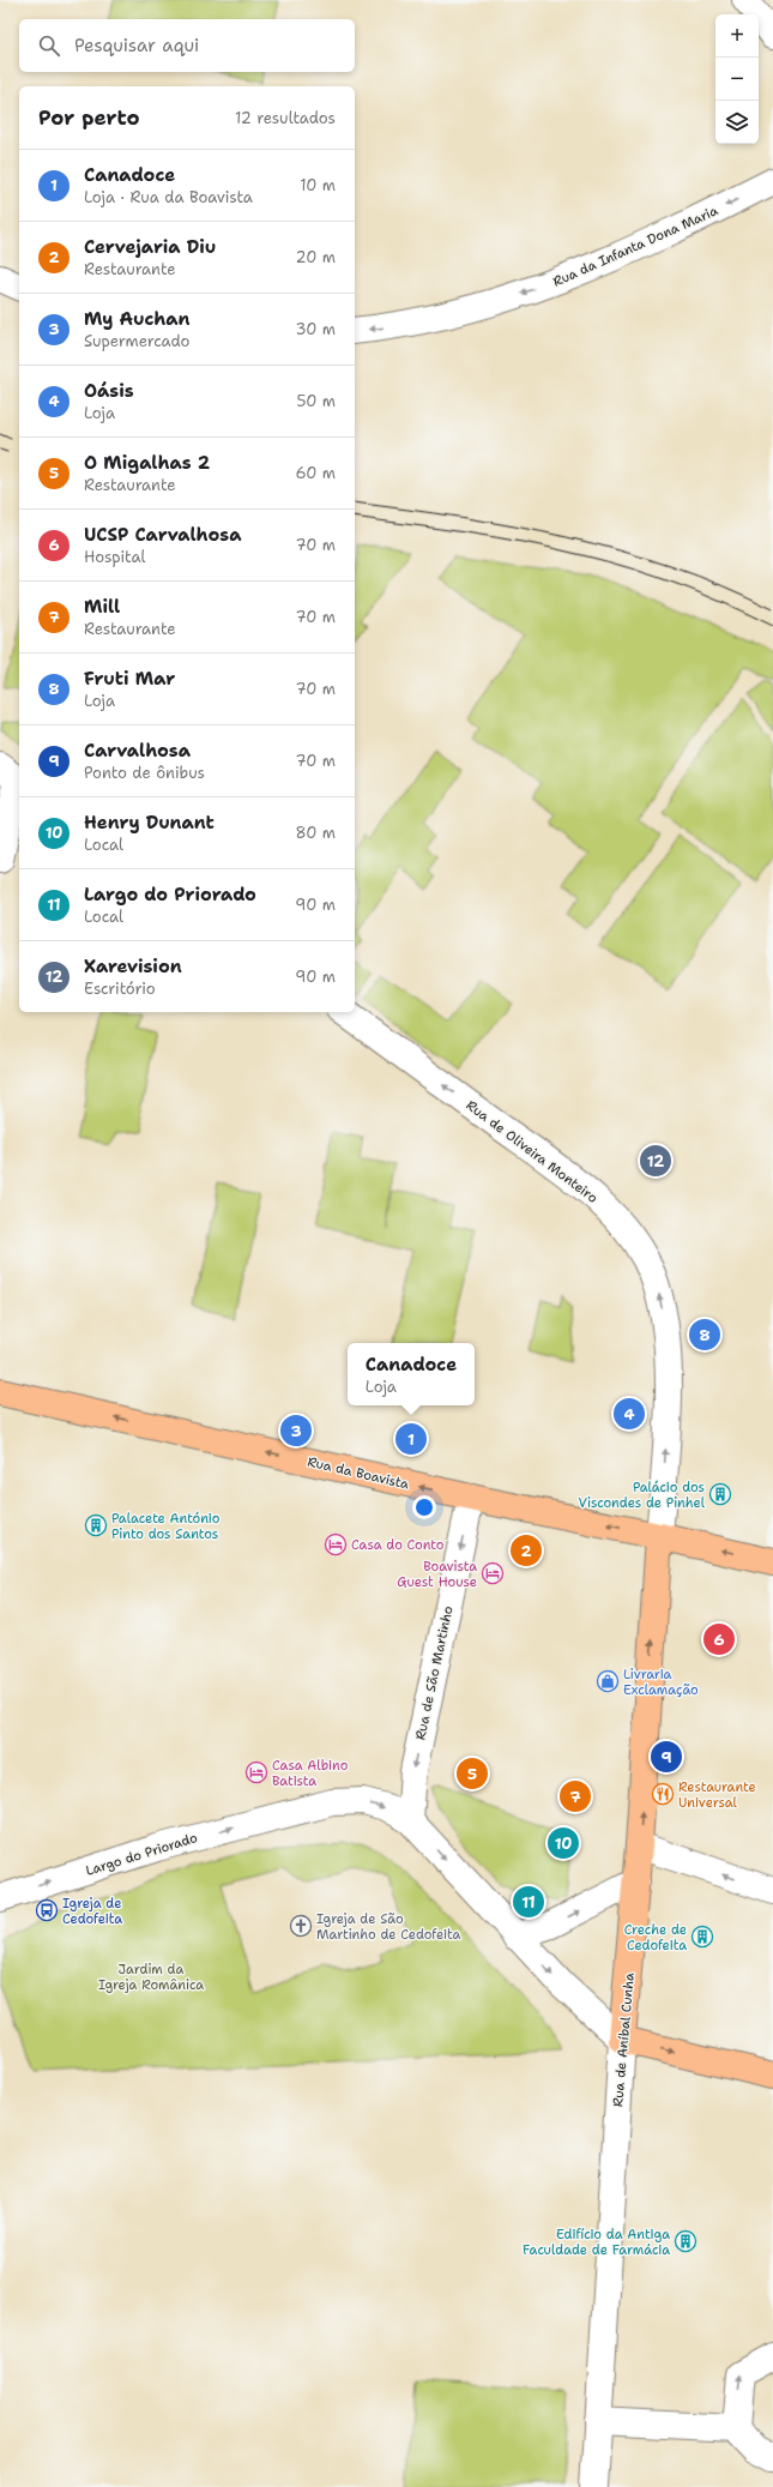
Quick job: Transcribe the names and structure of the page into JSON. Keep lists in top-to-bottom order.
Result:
{
  "streets": {
    "main road": ["Rua da Boavista", "Rua de Aníbal Cunha"],
    "street": [
      "Rua da Infanta Dona Maria",
      "Rua de Oliveira Monteiro",
      "Rua de São Martinho",
      "Largo do Priorado"
    ]
  },
  "crossings": [
    ["Rua de Oliveira Monteiro", "Rua da Boavista"],
    ["Rua de Oliveira Monteiro", "Rua de Aníbal Cunha"],
    ["Rua da Boavista", "Rua de São Martinho"],
    ["Rua da Boavista", "Rua de Aníbal Cunha"],
    ["Rua de São Martinho", "Largo do Priorado"],
    ["Largo do Priorado", "Rua de Aníbal Cunha"]
  ],
  "one_way": [
    "Rua da Infanta Dona Maria",
    "Rua de Oliveira Monteiro",
    "Rua da Boavista",
    "Rua de São Martinho",
    "Largo do Priorado"
  ],
  "parks": ["Jardim da Igreja Românica"],
  "places": {
    "building": [
      "Palácio dos Viscondes de Pinhel",
      "Palacete António Pinto dos Santos",
      "Creche de Cedofeita",
      "Edifício da Antiga Faculdade de Farmácia"
    ],
    "hotel": ["Casa do Conto", "Boavista Guest House", "Casa Albino Batista"],
    "shop": ["Livraria Exclamação"],
    "restaurant": ["Restaurante Universal"],
    "bus stop": ["Igreja de Cedofeita"],
    "church": ["Igreja de São Martinho de Cedofeita"]
  },
  "page": {
    "map_buttons": ["+", "−"],
    "search": "Pesquisar aqui",
    "heading": ["Por perto", "12 resultados"],
    "list": [
      {
        "mark": "1",
        "name": "Canadoce",
        "note": "Loja · Rua da Boavista",
        "value": "10 m"
      },
      {
        "mark": "2",
        "name": "Cervejaria Diu",
        "note": "Restaurante",
        "value": "20 m"
      },
      {
        "mark": "3",
        "name": "My Auchan",
        "note": "Supermercado",
        "value": "30 m"
      },
      {
        "mark": "4",
        "name": "Oásis",
        "note": "Loja",
        "value": "50 m"
      },
      {
        "mark": "5",
        "name": "O Migalhas 2",
        "note": "Restaurante",
        "value": "60 m"
      },
      {
        "mark": "6",
        "name": "UCSP Carvalhosa",
        "note": "Hospital",
        "value": "70 m"
      },
      {
        "mark": "7",
        "name": "Mill",
        "note": "Restaurante",
        "value": "70 m"
      },
      {
        "mark": "8",
        "name": "Fruti Mar",
        "note": "Loja",
        "value": "70 m"
      },
      {
        "mark": "9",
        "name": "Carvalhosa",
        "note": "Ponto de ônibus",
        "value": "70 m"
      },
      {
        "mark": "10",
        "name": "Henry Dunant",
        "note": "Local",
        "value": "80 m"
      },
      {
        "mark": "11",
        "name": "Largo do Priorado",
        "note": "Local",
        "value": "90 m"
      },
      {
        "mark": "12",
        "name": "Xarevision",
        "note": "Escritório",
        "value": "90 m"
      }
    ],
    "pins": [
      "12",
      "8",
      "4",
      "3",
      "1",
      "2",
      "6",
      "9",
      "5",
      "7",
      "10",
      "11"
    ],
    "popup": ["Canadoce", "Loja"]
  }
}
